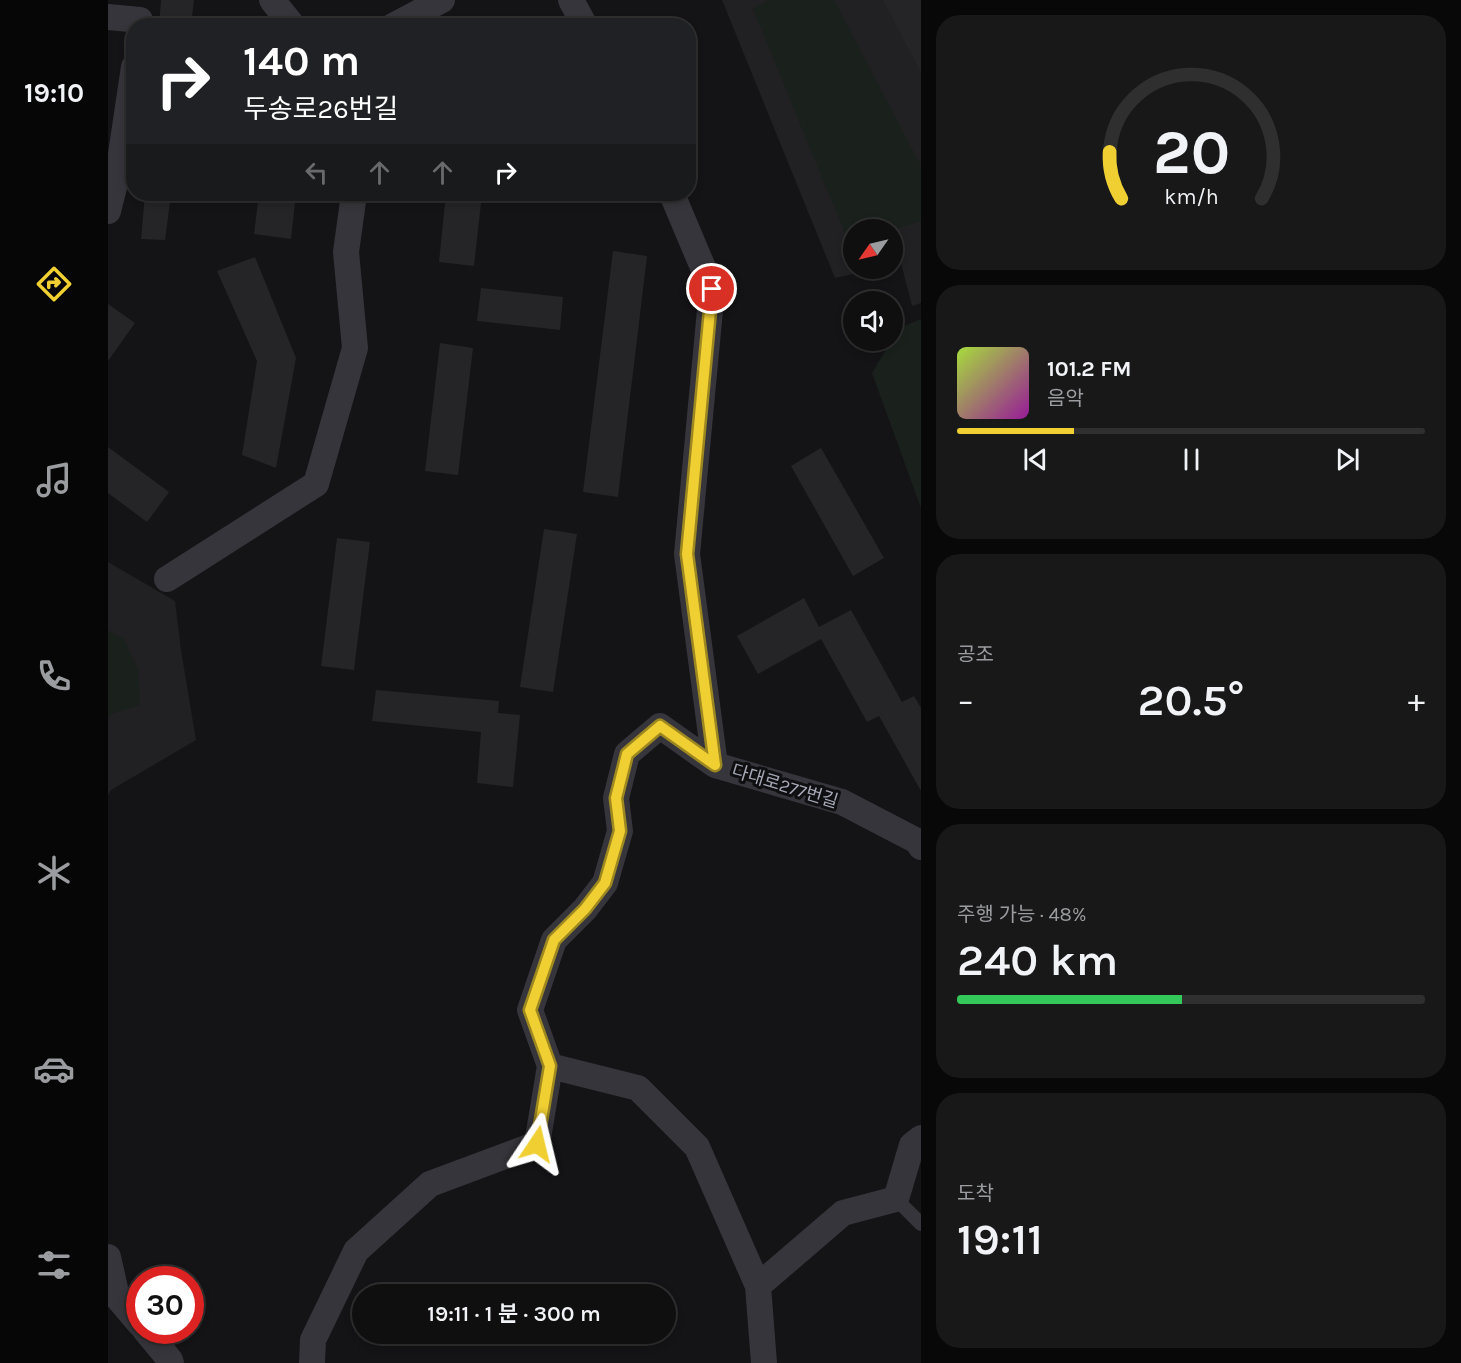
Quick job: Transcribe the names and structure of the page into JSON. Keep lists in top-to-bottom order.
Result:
{
  "streets": {
    "street": ["다대로277번길"]
  },
  "north": "bottom left",
  "page": {
    "tabs": "19:10",
    "turn": ["140 m", "두송로26번길"],
    "song": ["101.2 FM", "음악"],
    "tile": [
      "공조",
      ["주행 가능 · 48%", "240 km"],
      ["도착", "19:11"]
    ],
    "heat": ["−", "20.5°", "+"],
    "limit": "30",
    "trip": "19:11 · 1 분 · 300 m",
    "gauge": ["20", "km/h"]
  }
}
